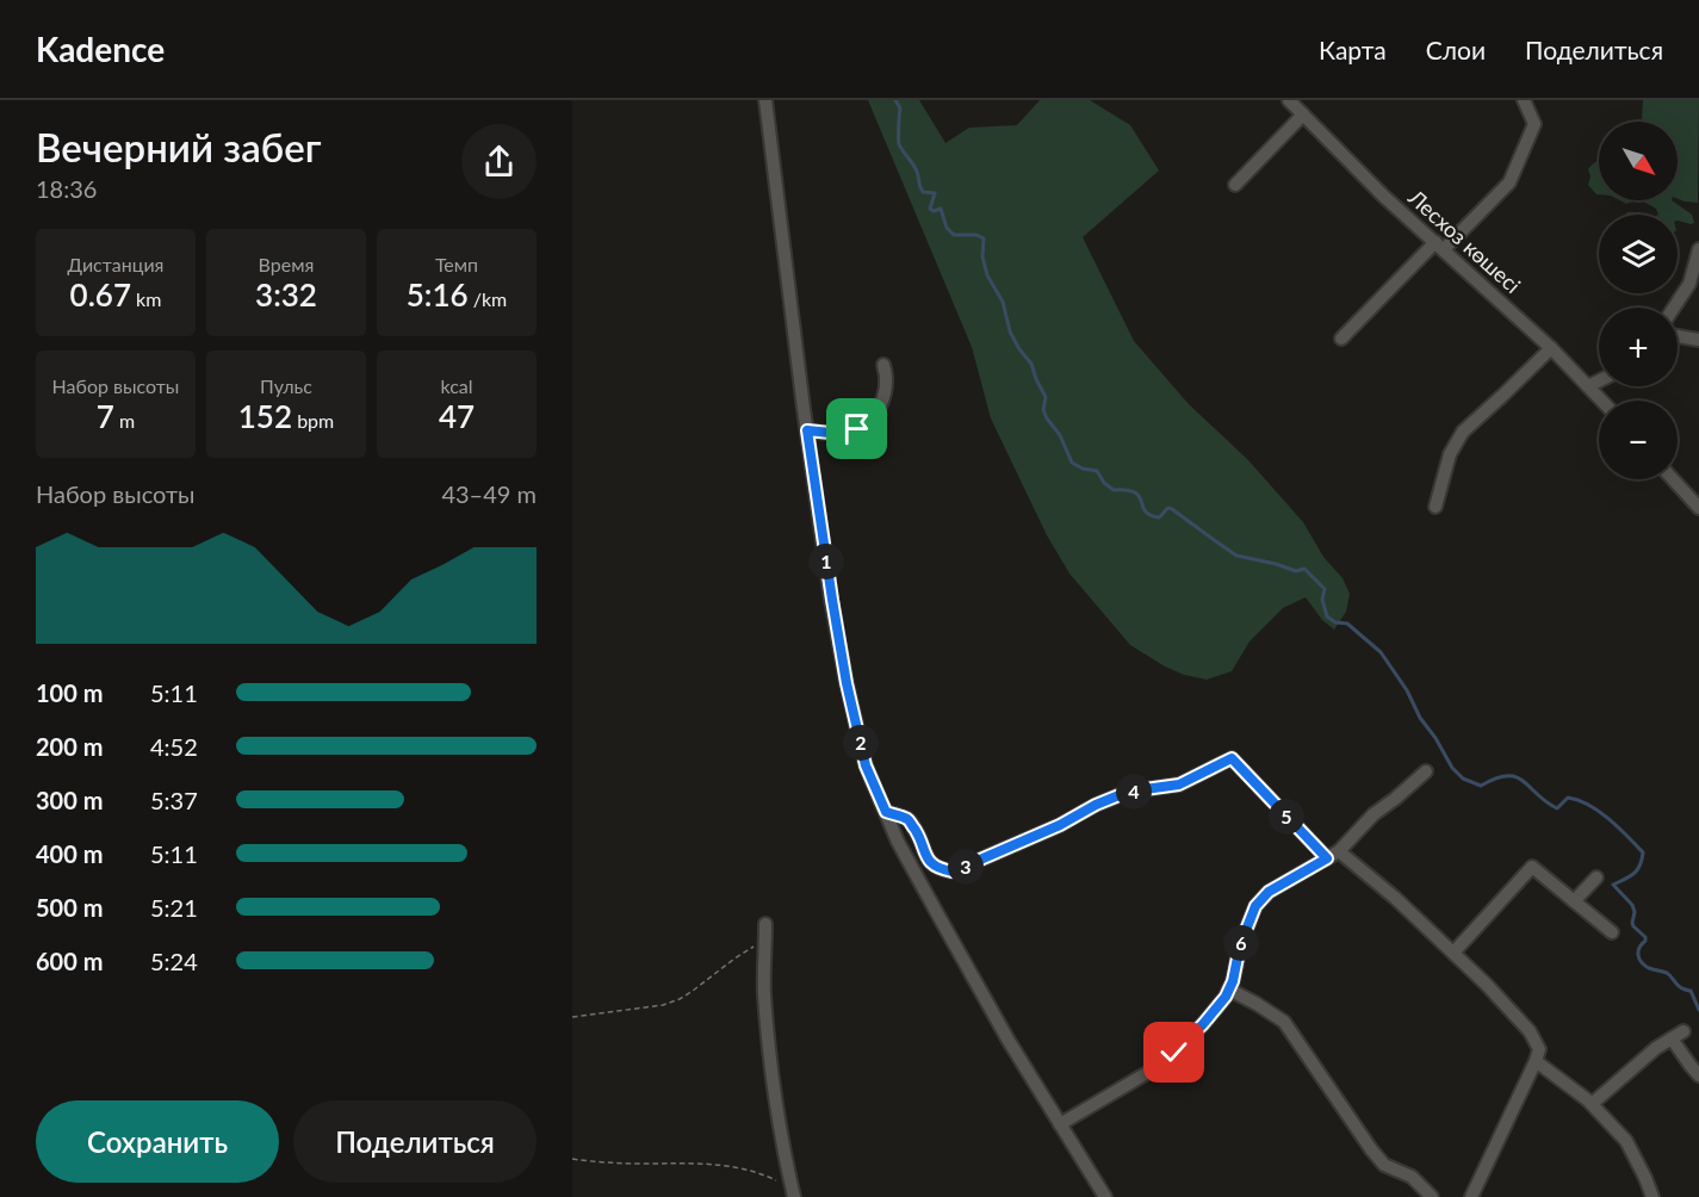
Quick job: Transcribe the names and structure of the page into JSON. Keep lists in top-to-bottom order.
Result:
{
  "streets": {
    "street": ["Лесхоз көшесі"]
  },
  "north": "bottom right",
  "page": {
    "header": "Kadence",
    "nav": ["Карта", "Слои", "Поделиться"],
    "heading": ["Вечерний забег", "18:36"],
    "map_buttons": ["+", "−"],
    "stats": [
      ["Дистанция", "0.67 km"],
      ["Время", "3:32"],
      ["Темп", "5:16 /km"],
      ["Набор высоты", "7 m"],
      ["Пульс", "152 bpm"],
      ["kcal", "47"]
    ],
    "chart": ["Набор высоты", "43–49 m"],
    "pins": [
      "1",
      "2",
      "4",
      "5",
      "3",
      "6"
    ],
    "list": [
      {
        "name": "100 m",
        "note": "5:11"
      },
      {
        "name": "200 m",
        "note": "4:52"
      },
      {
        "name": "300 m",
        "note": "5:37"
      },
      {
        "name": "400 m",
        "note": "5:11"
      },
      {
        "name": "500 m",
        "note": "5:21"
      },
      {
        "name": "600 m",
        "note": "5:24"
      }
    ],
    "buttons": ["Сохранить", "Поделиться"]
  }
}
